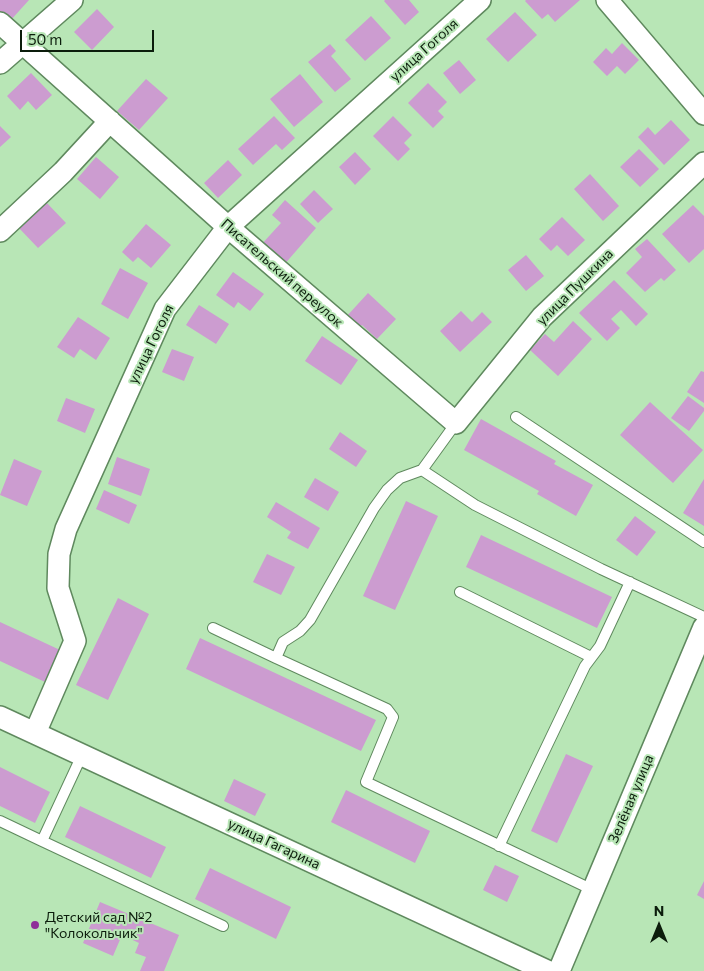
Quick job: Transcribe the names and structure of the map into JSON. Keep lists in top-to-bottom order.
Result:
{
  "streets": {
    "street": [
      "улица Гоголя",
      "Писательский переулок",
      "улица Пушкина",
      "Зелёная улица",
      "улица Гагарина"
    ]
  },
  "crossings": [
    ["улица Гоголя", "Писательский переулок"],
    ["улица Гоголя", "улица Гагарина"],
    ["Писательский переулок", "улица Пушкина"]
  ],
  "places": ["Детский сад №2 \"Колокольчик\""],
  "scale_bar": "50 m",
  "north": "top"
}
